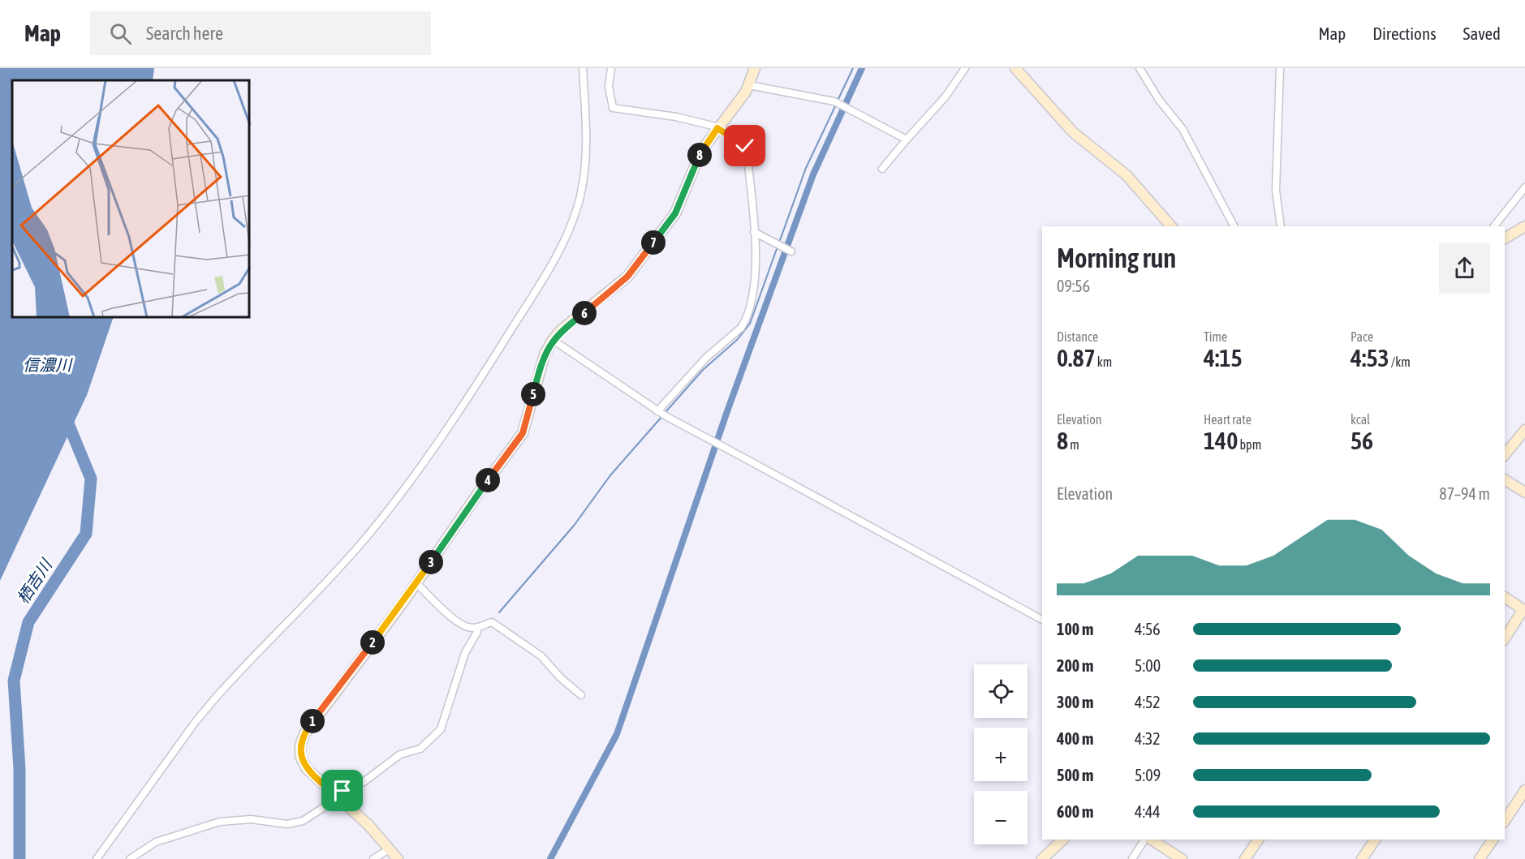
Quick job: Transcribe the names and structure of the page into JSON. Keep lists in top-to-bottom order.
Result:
{
  "water": ["信濃川", "栖吉川"],
  "page": {
    "header": "Map",
    "search": "Search here",
    "nav": ["Map", "Directions", "Saved"],
    "pins": [
      "8",
      "7",
      "6",
      "5",
      "4",
      "3",
      "2",
      "1"
    ],
    "heading": ["Morning run", "09:56"],
    "stats": [
      ["Distance", "0.87 km"],
      ["Time", "4:15"],
      ["Pace", "4:53 /km"],
      ["Elevation", "8 m"],
      ["Heart rate", "140 bpm"],
      ["kcal", "56"]
    ],
    "chart": ["Elevation", "87–94 m"],
    "list": [
      {
        "name": "100 m",
        "note": "4:56"
      },
      {
        "name": "200 m",
        "note": "5:00"
      },
      {
        "name": "300 m",
        "note": "4:52"
      },
      {
        "name": "400 m",
        "note": "4:32"
      },
      {
        "name": "500 m",
        "note": "5:09"
      },
      {
        "name": "600 m",
        "note": "4:44"
      }
    ],
    "map_buttons": ["+", "−"]
  }
}
